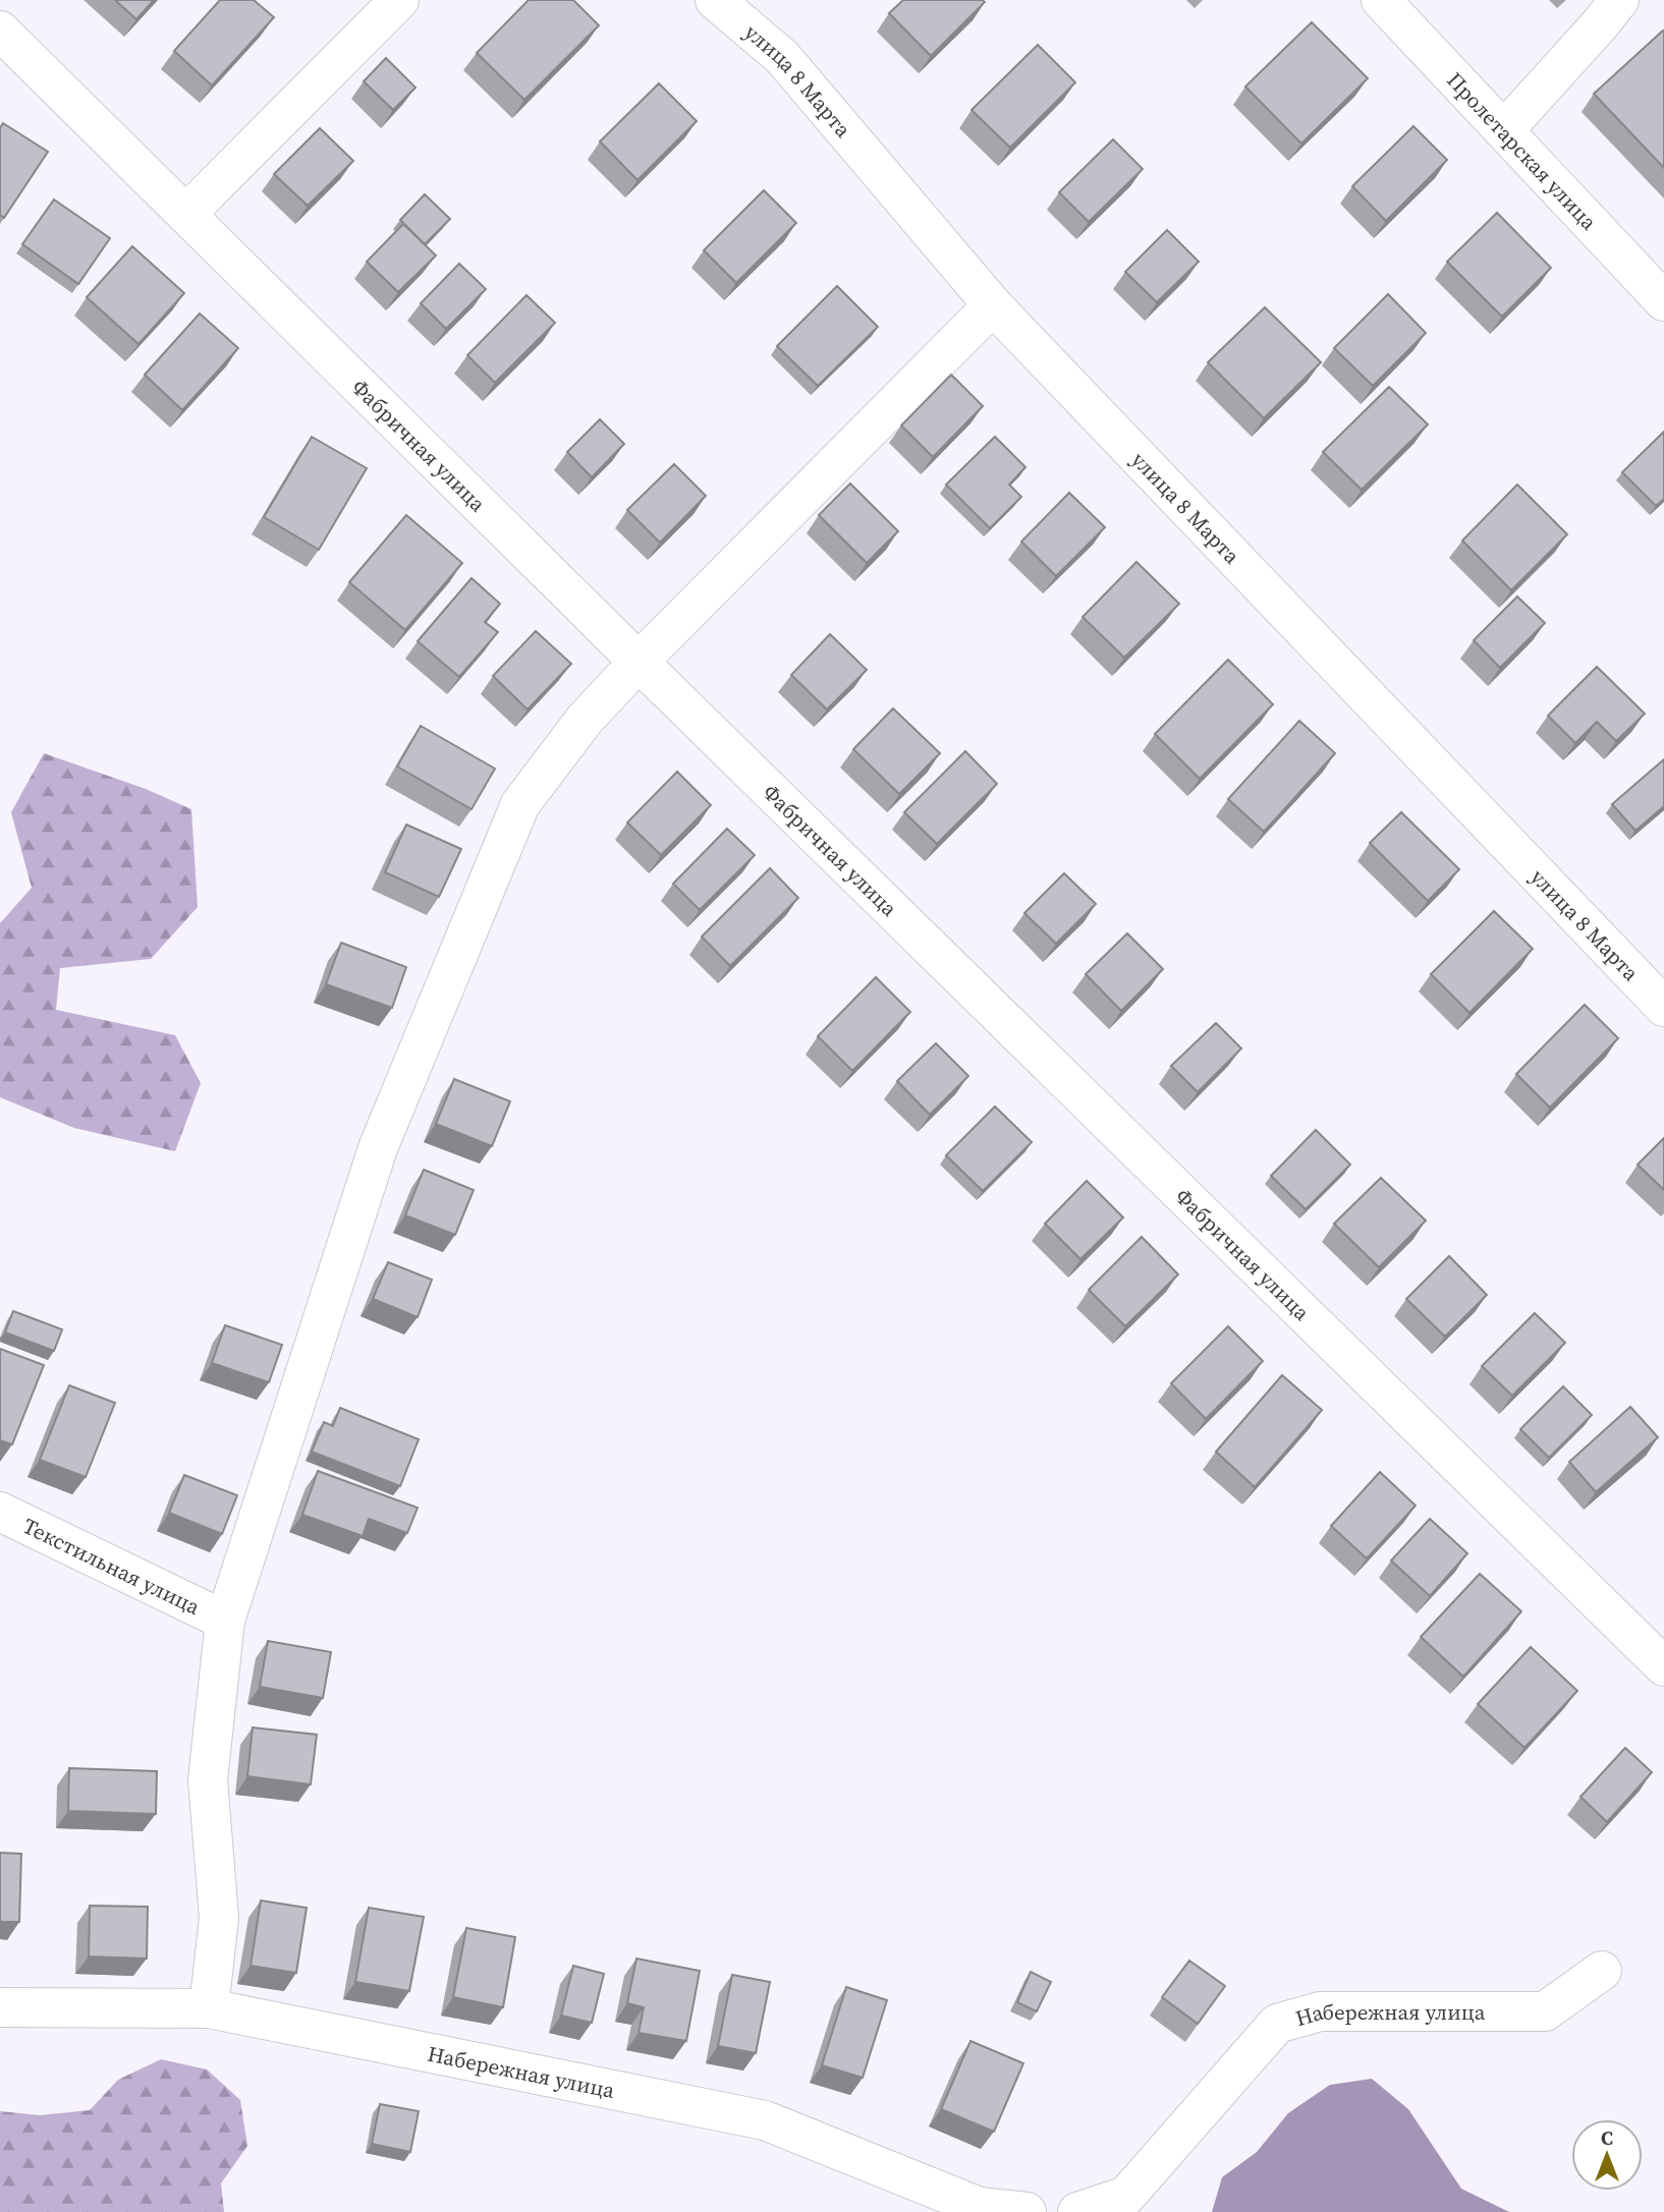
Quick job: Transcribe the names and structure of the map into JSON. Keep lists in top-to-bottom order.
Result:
{
  "streets": {
    "street": [
      "улица 8 Марта",
      "Пролетарская улица",
      "Фабричная улица",
      "Текстильная улица",
      "Набережная улица"
    ]
  },
  "north": "top"
}
